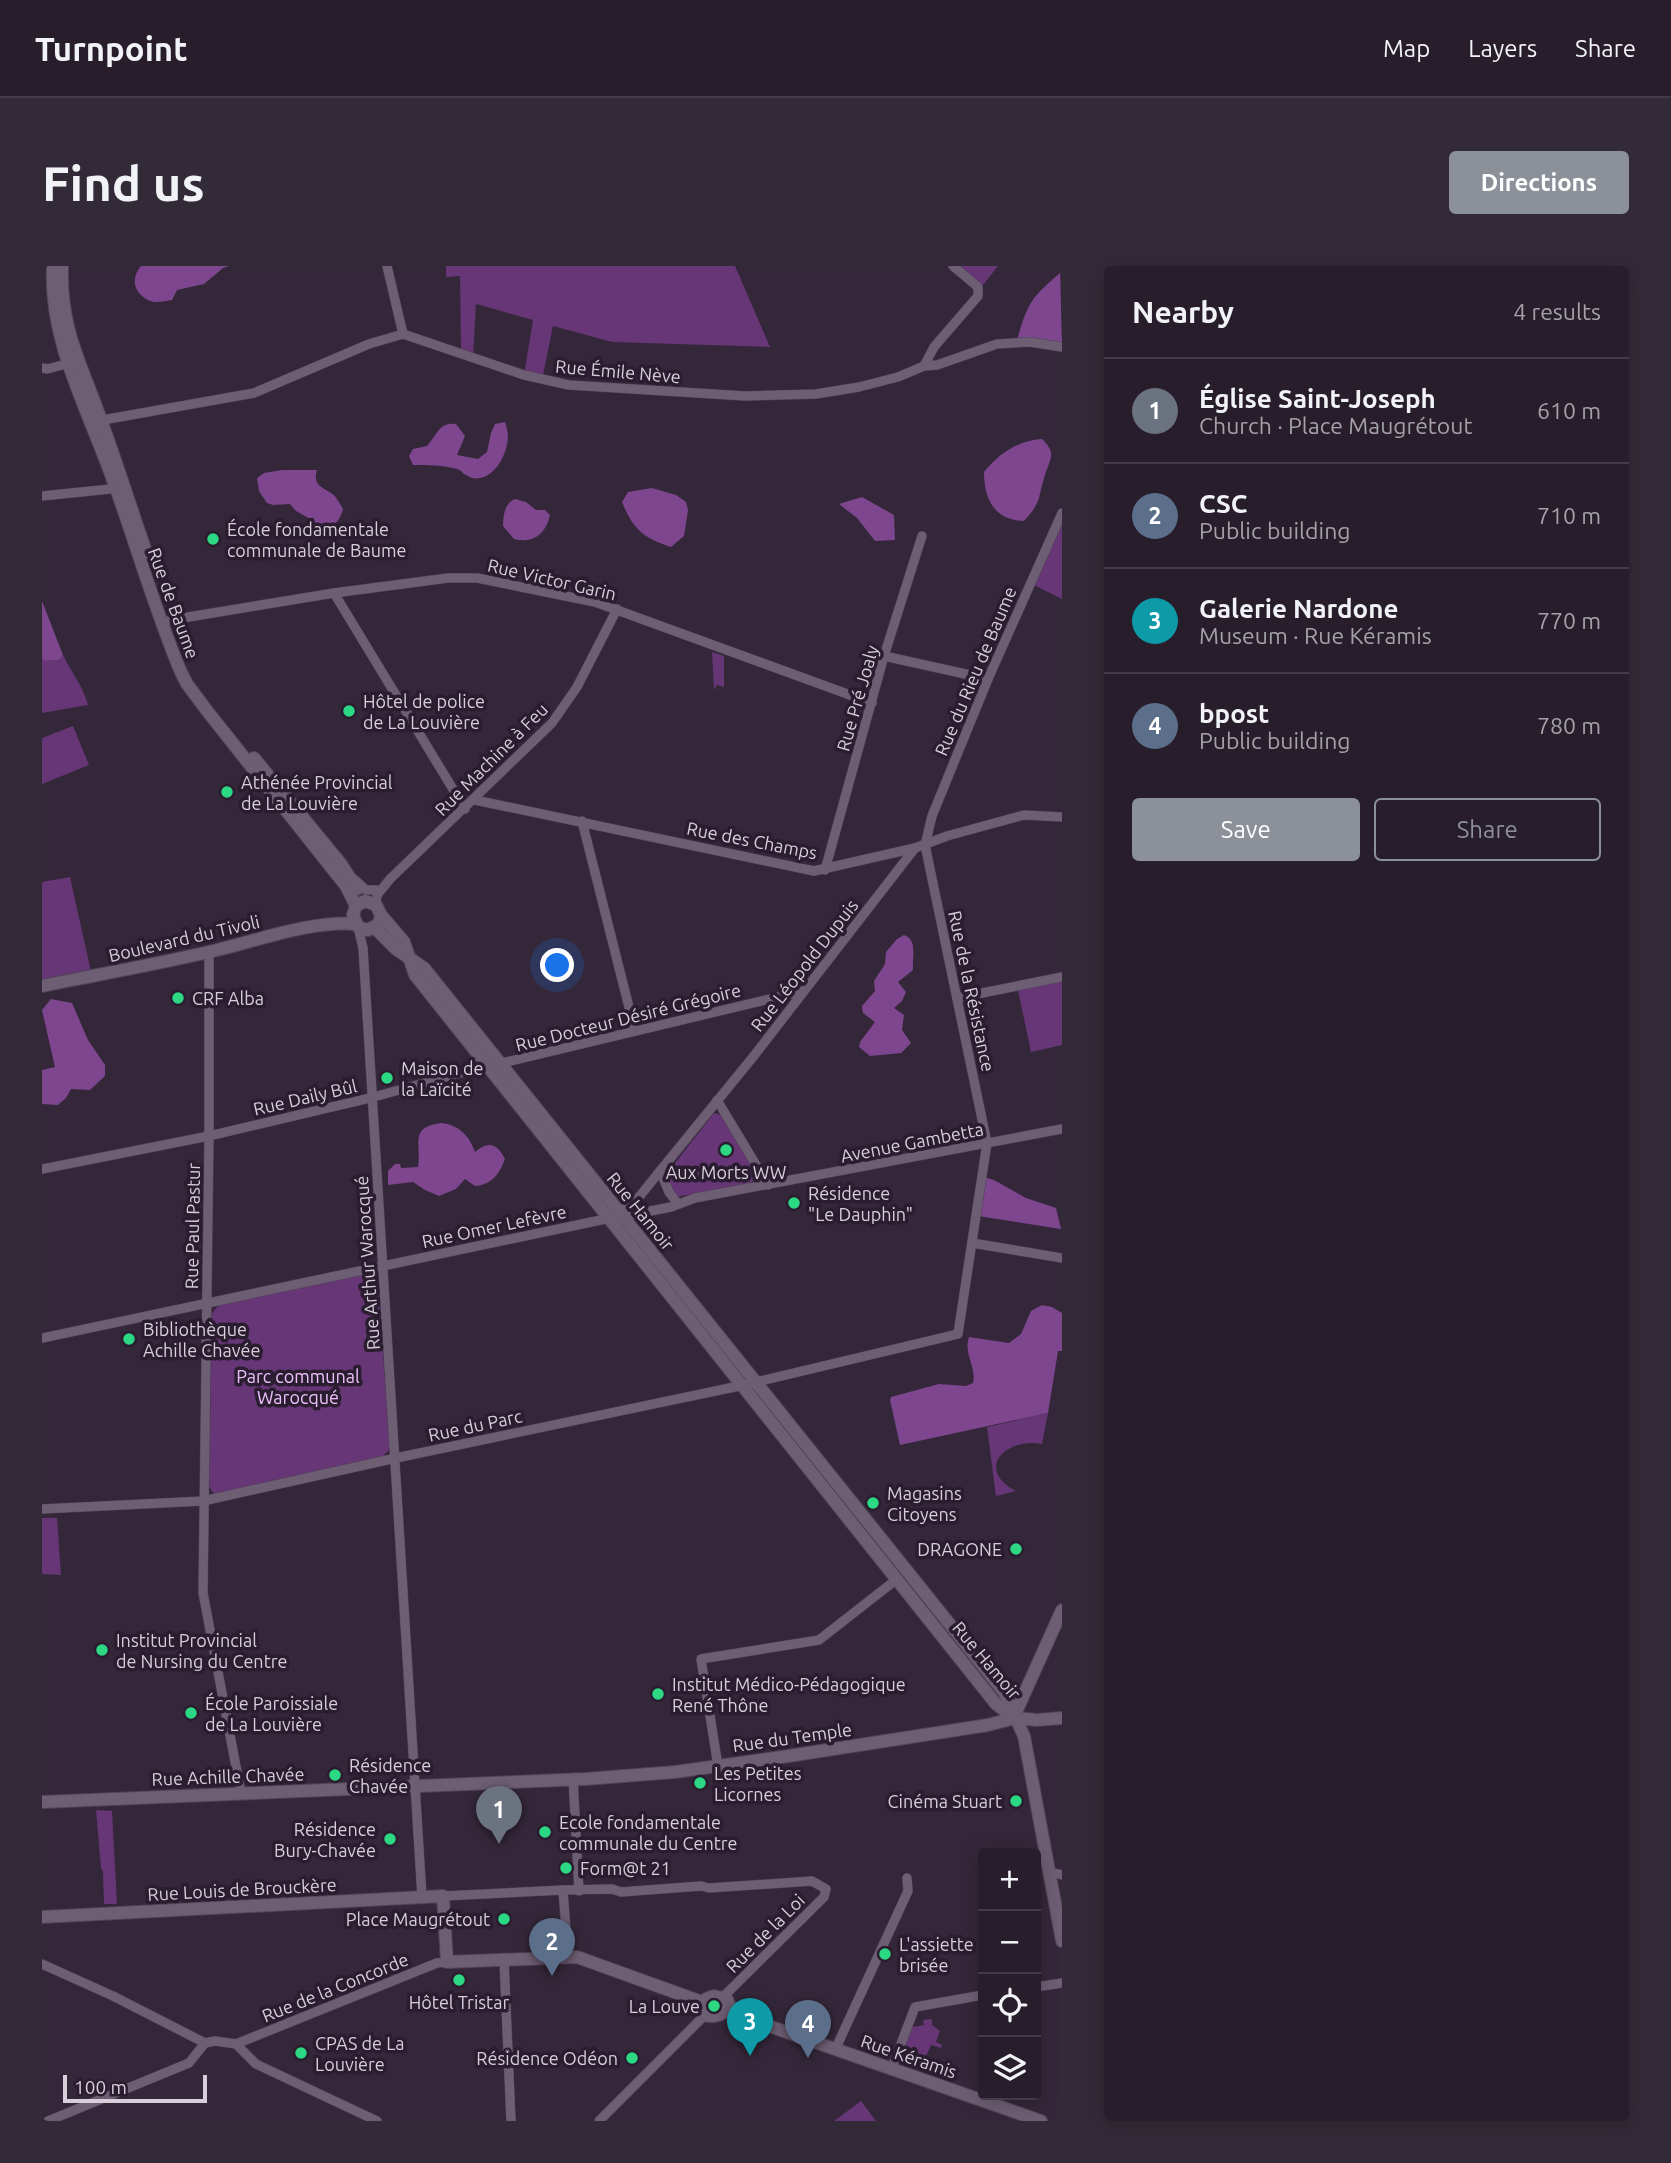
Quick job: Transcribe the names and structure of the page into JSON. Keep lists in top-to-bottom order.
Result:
{
  "streets": {
    "main road": [
      "Rue de Baume",
      "Boulevard du Tivoli",
      "Rue Hamoir",
      "Rue du Temple",
      "Rue Achille Chavée",
      "Rue Louis de Brouckère",
      "Rue Kéramis"
    ],
    "street": [
      "Rue Émile Nève",
      "Rue Victor Garin",
      "Rue du Rieu de Baume",
      "Rue Pré Joaly",
      "Rue Machine à Feu",
      "Rue des Champs",
      "Rue Léopold Dupuis",
      "Rue de la Résistance",
      "Rue Docteur Désiré Grégoire",
      "Rue Daily Bûl",
      "Avenue Gambetta",
      "Rue Paul Pastur",
      "Rue Omer Lefèvre",
      "Rue Arthur Warocqué",
      "Rue du Parc",
      "Rue de la Loi",
      "Rue de la Concorde"
    ]
  },
  "crossings": [
    ["Rue Victor Garin", "Rue de Baume"],
    ["Rue Victor Garin", "Rue Pré Joaly"],
    ["Rue Victor Garin", "Rue Machine à Feu"],
    ["Rue de Baume", "Rue Machine à Feu"],
    ["Rue de Baume", "Boulevard du Tivoli"],
    ["Rue de Baume", "Rue Hamoir"],
    ["Rue de Baume", "Rue Arthur Warocqué"],
    ["Rue du Rieu de Baume", "Rue des Champs"],
    ["Rue du Rieu de Baume", "Rue Léopold Dupuis"],
    ["Rue du Rieu de Baume", "Rue de la Résistance"],
    ["Rue Pré Joaly", "Rue des Champs"],
    ["Rue Machine à Feu", "Rue des Champs"],
    ["Rue Machine à Feu", "Boulevard du Tivoli"],
    ["Rue Machine à Feu", "Rue Hamoir"],
    ["Rue Machine à Feu", "Rue Arthur Warocqué"],
    ["Rue des Champs", "Rue Léopold Dupuis"],
    ["Rue des Champs", "Rue de la Résistance"],
    ["Boulevard du Tivoli", "Rue Hamoir"],
    ["Boulevard du Tivoli", "Rue Paul Pastur"],
    ["Boulevard du Tivoli", "Rue Arthur Warocqué"],
    ["Rue Léopold Dupuis", "Rue de la Résistance"],
    ["Rue Léopold Dupuis", "Rue Docteur Désiré Grégoire"],
    ["Rue Léopold Dupuis", "Rue Hamoir"],
    ["Rue Léopold Dupuis", "Rue Omer Lefèvre"],
    ["Rue de la Résistance", "Avenue Gambetta"],
    ["Rue Docteur Désiré Grégoire", "Rue Daily Bûl"],
    ["Rue Docteur Désiré Grégoire", "Rue Hamoir"],
    ["Rue Daily Bûl", "Rue Hamoir"],
    ["Rue Daily Bûl", "Rue Paul Pastur"],
    ["Rue Daily Bûl", "Rue Arthur Warocqué"],
    ["Avenue Gambetta", "Rue Omer Lefèvre"],
    ["Rue Hamoir", "Rue Omer Lefèvre"],
    ["Rue Hamoir", "Rue Arthur Warocqué"],
    ["Rue Hamoir", "Rue du Parc"],
    ["Rue Hamoir", "Rue du Temple"],
    ["Rue Paul Pastur", "Rue Omer Lefèvre"],
    ["Rue Paul Pastur", "Rue du Parc"],
    ["Rue Paul Pastur", "Rue Achille Chavée"],
    ["Rue Omer Lefèvre", "Rue Arthur Warocqué"],
    ["Rue Arthur Warocqué", "Rue du Parc"],
    ["Rue Arthur Warocqué", "Rue du Temple"],
    ["Rue Arthur Warocqué", "Rue Achille Chavée"],
    ["Rue Arthur Warocqué", "Rue Louis de Brouckère"],
    ["Rue du Temple", "Rue Achille Chavée"]
  ],
  "parks": ["Parc communal Warocqué"],
  "places": [
    "École fondamentale communale de Baume",
    "Hôtel de police de La Louvière",
    "Athénée Provincial de La Louvière",
    "CRF Alba",
    "Maison de la Laïcité",
    "Aux Morts WW",
    "Résidence \"Le Dauphin\"",
    "Bibliothèque Achille Chavée",
    "Magasins Citoyens",
    "DRAGONE",
    "Institut Provincial de Nursing du Centre",
    "Institut Médico-Pédagogique René Thône",
    "École Paroissiale de La Louvière",
    "Résidence Chavée",
    "Les Petites Licornes",
    "Cinéma Stuart",
    "Ecole fondamentale communale du Centre",
    "Résidence Bury-Chavée",
    "Form@t 21",
    "Place Maugrétout",
    "L'assiette brisée",
    "Hôtel Tristar",
    "La Louve",
    "CPAS de La Louvière",
    "Résidence Odéon"
  ],
  "scale_bar": "100 m",
  "page": {
    "header": "Turnpoint",
    "nav": ["Map", "Layers", "Share"],
    "buttons": [
      "Directions",
      ["Save", "Share"]
    ],
    "title": "Find us",
    "heading": ["Nearby", "4 results"],
    "list": [
      {
        "mark": "1",
        "name": "Église Saint-Joseph",
        "note": "Church · Place Maugrétout",
        "value": "610 m"
      },
      {
        "mark": "2",
        "name": "CSC",
        "note": "Public building",
        "value": "710 m"
      },
      {
        "mark": "3",
        "name": "Galerie Nardone",
        "note": "Museum · Rue Kéramis",
        "value": "770 m"
      },
      {
        "mark": "4",
        "name": "bpost",
        "note": "Public building",
        "value": "780 m"
      }
    ],
    "pins": [
      "1",
      "2",
      "3",
      "4"
    ],
    "map_buttons": ["+", "−"],
    "scale": "100 m"
  }
}
